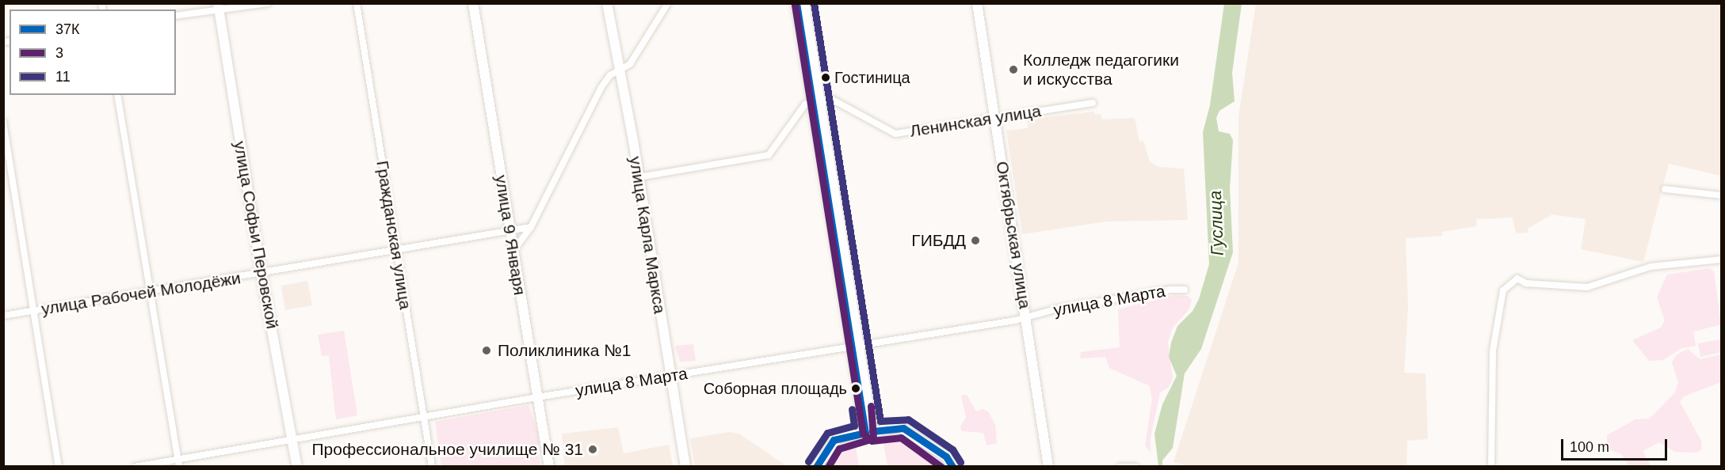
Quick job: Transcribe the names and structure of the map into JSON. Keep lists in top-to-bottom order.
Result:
{
  "streets": {
    "street": [
      "Ленинская улица",
      "улица Софьи Перовской",
      "Гражданская улица",
      "улица 9 Января",
      "улица Карла Маркса",
      "Октябрьская улица",
      "улица Рабочей Молодёжи",
      "улица 8 Марта"
    ]
  },
  "crossings": [
    ["Ленинская улица", "Октябрьская улица"],
    ["улица Софьи Перовской", "улица Рабочей Молодёжи"],
    ["улица Софьи Перовской", "улица 8 Марта"],
    ["Гражданская улица", "улица Рабочей Молодёжи"],
    ["Гражданская улица", "улица 8 Марта"],
    ["улица 9 Января", "улица Рабочей Молодёжи"],
    ["улица 9 Января", "улица 8 Марта"],
    ["улица Карла Маркса", "улица 8 Марта"],
    ["Октябрьская улица", "улица 8 Марта"]
  ],
  "water": ["Гуслица"],
  "places": [
    "Колледж педагогики и искусства",
    "Гостиница",
    "ГИБДД",
    "Поликлиника №1",
    "Соборная площадь",
    "Профессиональное училище № 31"
  ],
  "lines": ["transit line 37К", "transit line 11", "transit line 3"],
  "legend": ["37К", "3", "11"],
  "scale_bar": "100 m"
}
